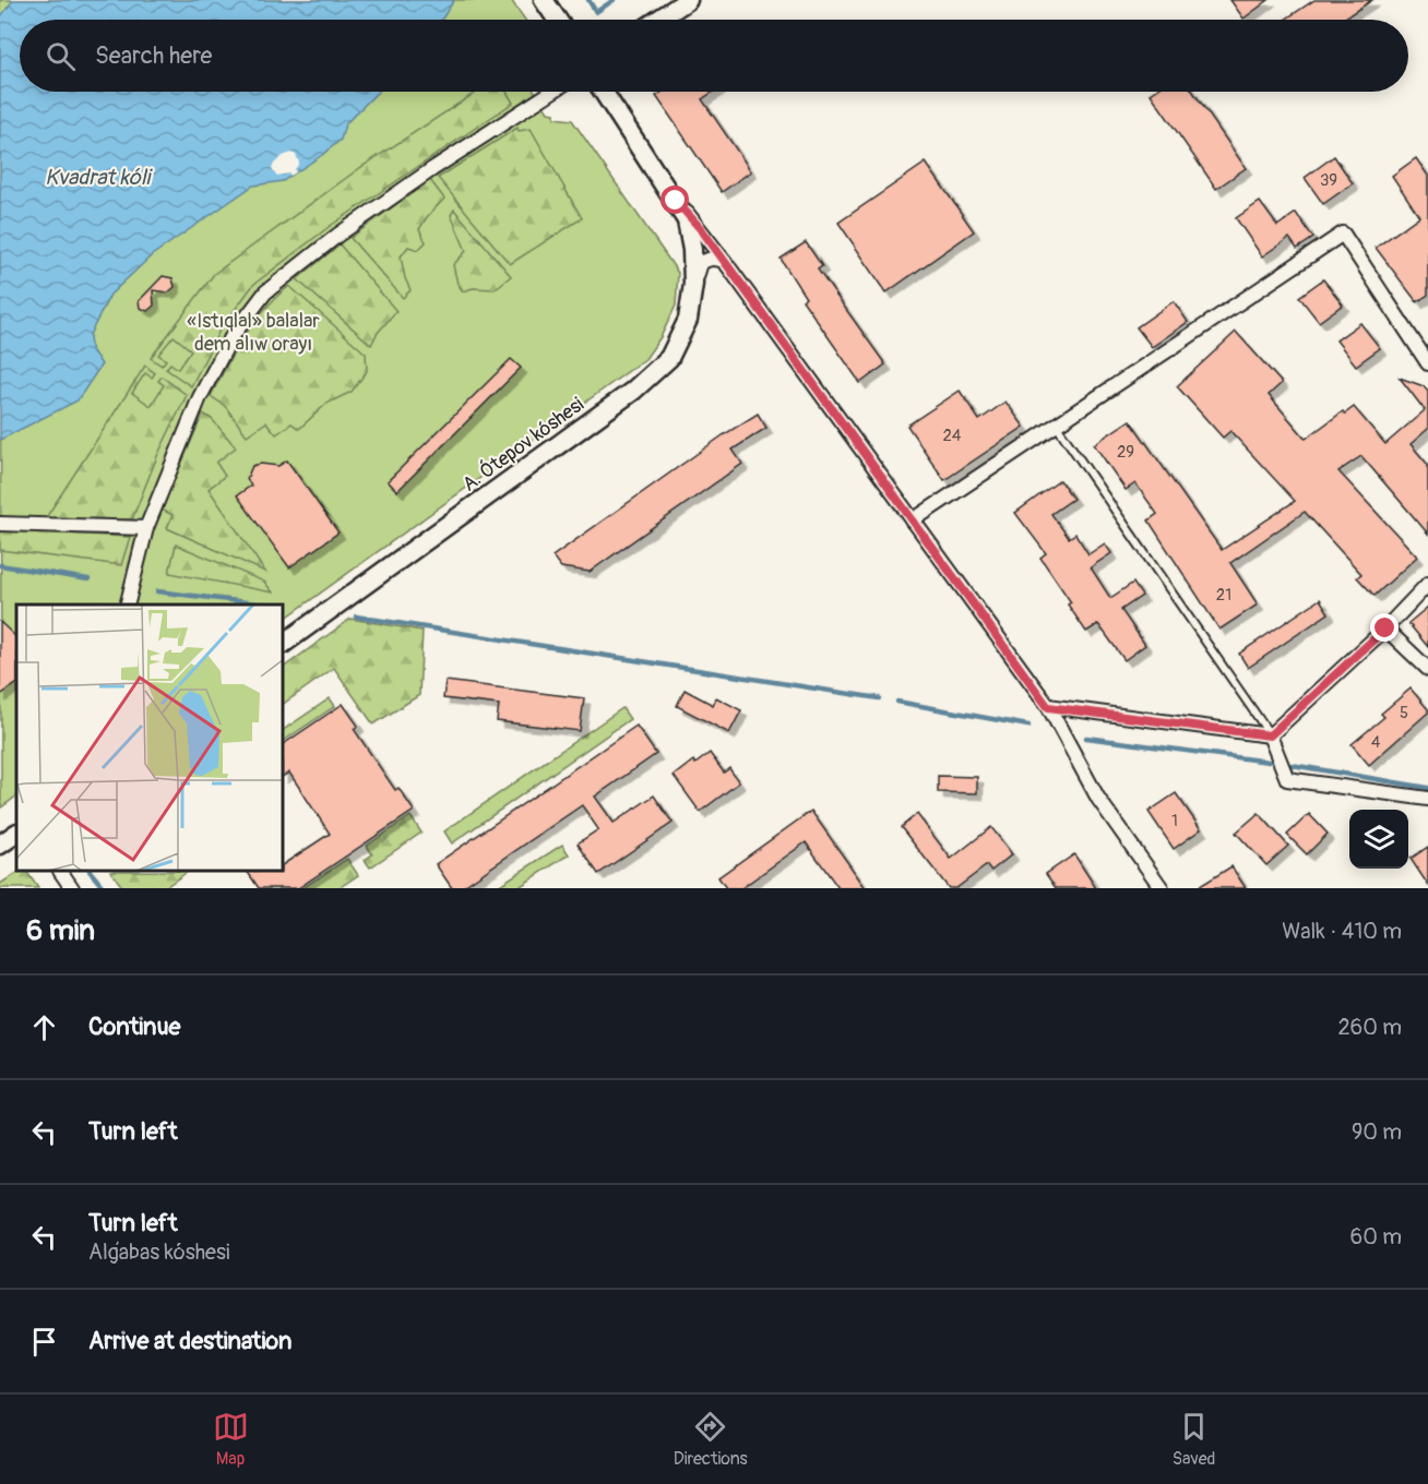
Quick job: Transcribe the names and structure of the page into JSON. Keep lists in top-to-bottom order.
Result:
{
  "streets": {
    "main road": ["A. Ótepov kóshesi"]
  },
  "water": ["Kvadrat kóli"],
  "parks": ["«Istıqlal» balalar dem alıw orayı"],
  "house_numbers": [
    "39",
    "24",
    "29",
    "21",
    "5",
    "4",
    "1"
  ],
  "page": {
    "search": "Search here",
    "heading": ["6 min", "Walk · 410 m"],
    "list": [
      ["Continue", "260 m"],
      ["Turn left", "90 m"],
      ["Turn left", "Alǵabas kóshesi", "60 m"],
      "Arrive at destination"
    ],
    "nav": ["Map", "Directions", "Saved"]
  }
}
